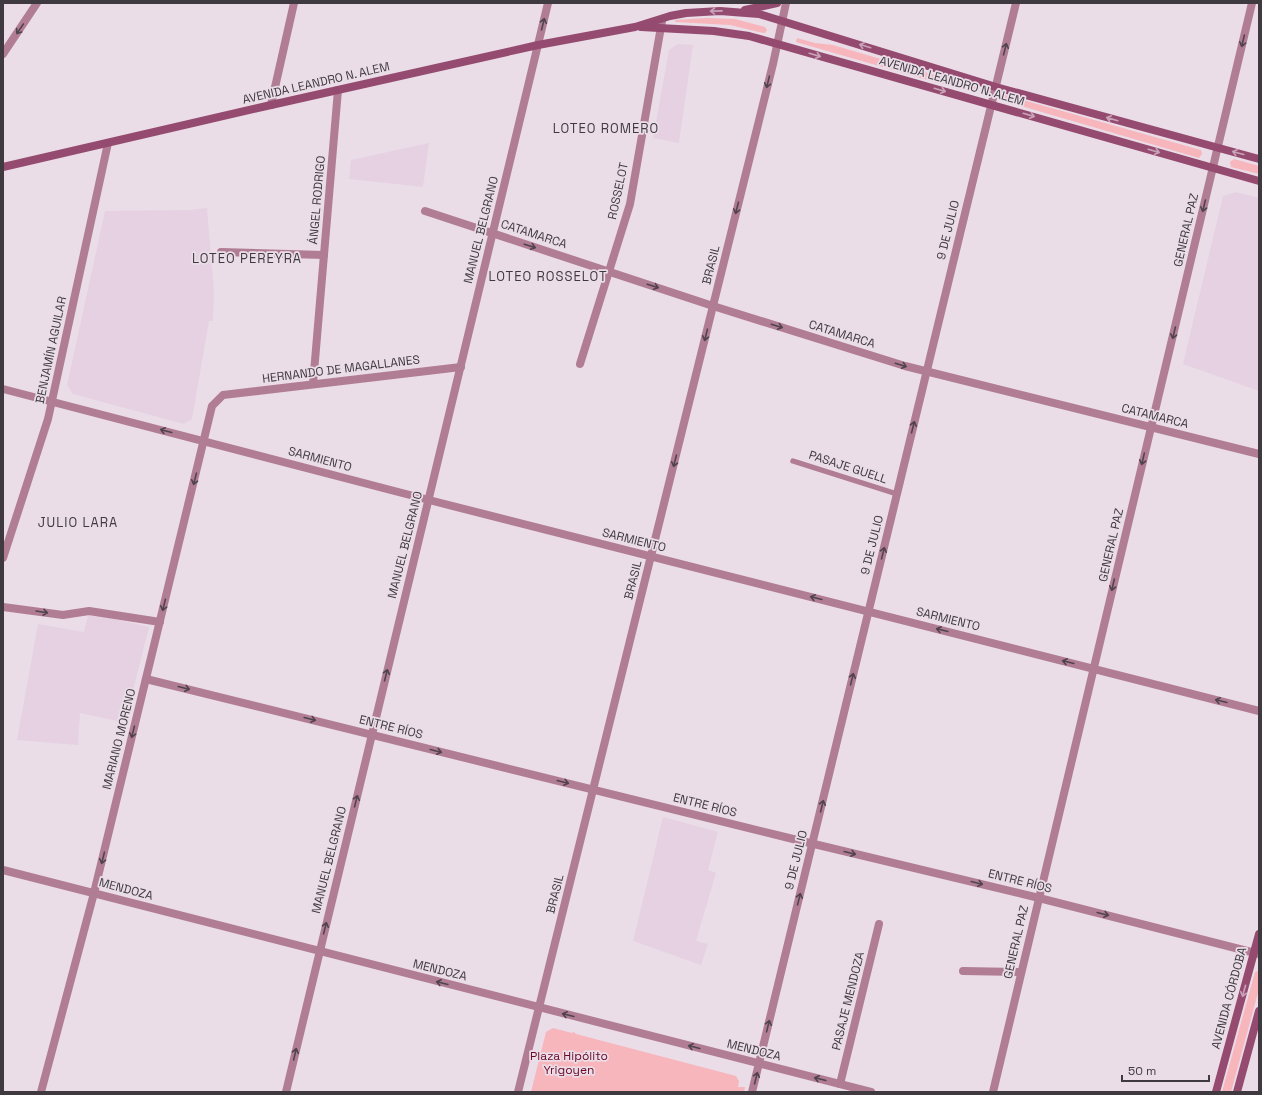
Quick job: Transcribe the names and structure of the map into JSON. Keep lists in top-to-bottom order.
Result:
{
  "streets": {
    "street": [
      "AVENIDA LEANDRO N. ALEM",
      "ROSSELOT",
      "ÁNGEL RODRIGO",
      "MANUEL BELGRANO",
      "9 DE JULIO",
      "GENERAL PAZ",
      "CATAMARCA",
      "BRASIL",
      "BENJAMÍN AGUILAR",
      "HERNANDO DE MAGALLANES",
      "SARMIENTO",
      "ENTRE RÍOS",
      "MARIANO MORENO",
      "MENDOZA",
      "AVENIDA CÓRDOBA",
      "PASAJE MENDOZA"
    ],
    "lane": ["PASAJE GUELL"]
  },
  "crossings": [
    ["AVENIDA LEANDRO N. ALEM", "ROSSELOT"],
    ["AVENIDA LEANDRO N. ALEM", "ÁNGEL RODRIGO"],
    ["AVENIDA LEANDRO N. ALEM", "MANUEL BELGRANO"],
    ["AVENIDA LEANDRO N. ALEM", "9 DE JULIO"],
    ["AVENIDA LEANDRO N. ALEM", "GENERAL PAZ"],
    ["AVENIDA LEANDRO N. ALEM", "BRASIL"],
    ["AVENIDA LEANDRO N. ALEM", "BENJAMÍN AGUILAR"],
    ["ROSSELOT", "CATAMARCA"],
    ["ÁNGEL RODRIGO", "HERNANDO DE MAGALLANES"],
    ["MANUEL BELGRANO", "CATAMARCA"],
    ["MANUEL BELGRANO", "HERNANDO DE MAGALLANES"],
    ["MANUEL BELGRANO", "SARMIENTO"],
    ["MANUEL BELGRANO", "ENTRE RÍOS"],
    ["MANUEL BELGRANO", "MENDOZA"],
    ["9 DE JULIO", "CATAMARCA"],
    ["9 DE JULIO", "SARMIENTO"],
    ["9 DE JULIO", "PASAJE GUELL"],
    ["9 DE JULIO", "ENTRE RÍOS"],
    ["9 DE JULIO", "MENDOZA"],
    ["GENERAL PAZ", "CATAMARCA"],
    ["GENERAL PAZ", "SARMIENTO"],
    ["GENERAL PAZ", "ENTRE RÍOS"],
    ["CATAMARCA", "BRASIL"],
    ["BRASIL", "SARMIENTO"],
    ["BRASIL", "ENTRE RÍOS"],
    ["BRASIL", "MENDOZA"],
    ["BENJAMÍN AGUILAR", "SARMIENTO"],
    ["HERNANDO DE MAGALLANES", "MARIANO MORENO"],
    ["SARMIENTO", "MARIANO MORENO"],
    ["ENTRE RÍOS", "MARIANO MORENO"],
    ["ENTRE RÍOS", "AVENIDA CÓRDOBA"],
    ["MARIANO MORENO", "MENDOZA"],
    ["MENDOZA", "PASAJE MENDOZA"]
  ],
  "one_way": [
    "MANUEL BELGRANO",
    "9 DE JULIO",
    "GENERAL PAZ",
    "CATAMARCA",
    "BRASIL",
    "SARMIENTO",
    "ENTRE RÍOS",
    "MARIANO MORENO",
    "MENDOZA"
  ],
  "districts": [
    "LOTEO ROMERO",
    "LOTEO PEREYRA",
    "LOTEO ROSSELOT",
    "JULIO LARA"
  ],
  "parks": ["Plaza Hipólito Yrigoyen"],
  "scale_bar": "50 m"
}
